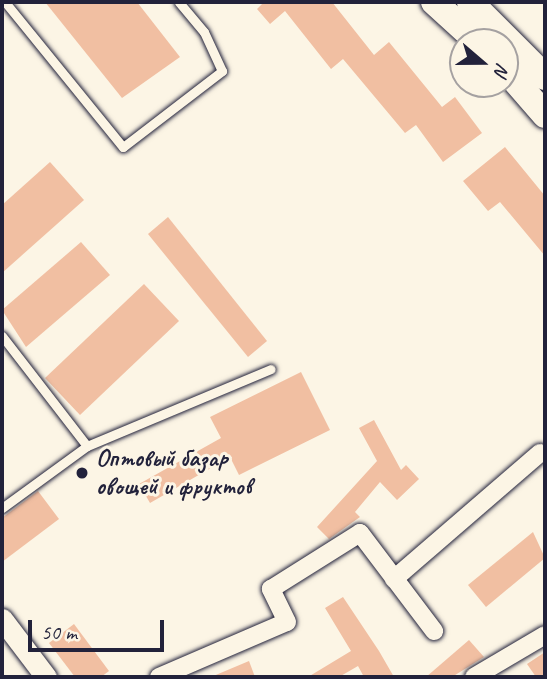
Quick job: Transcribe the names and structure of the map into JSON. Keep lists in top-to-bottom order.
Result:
{
  "places": ["Оптовый базар овощей и фруктов"],
  "scale_bar": "50 m",
  "north": "right"
}
